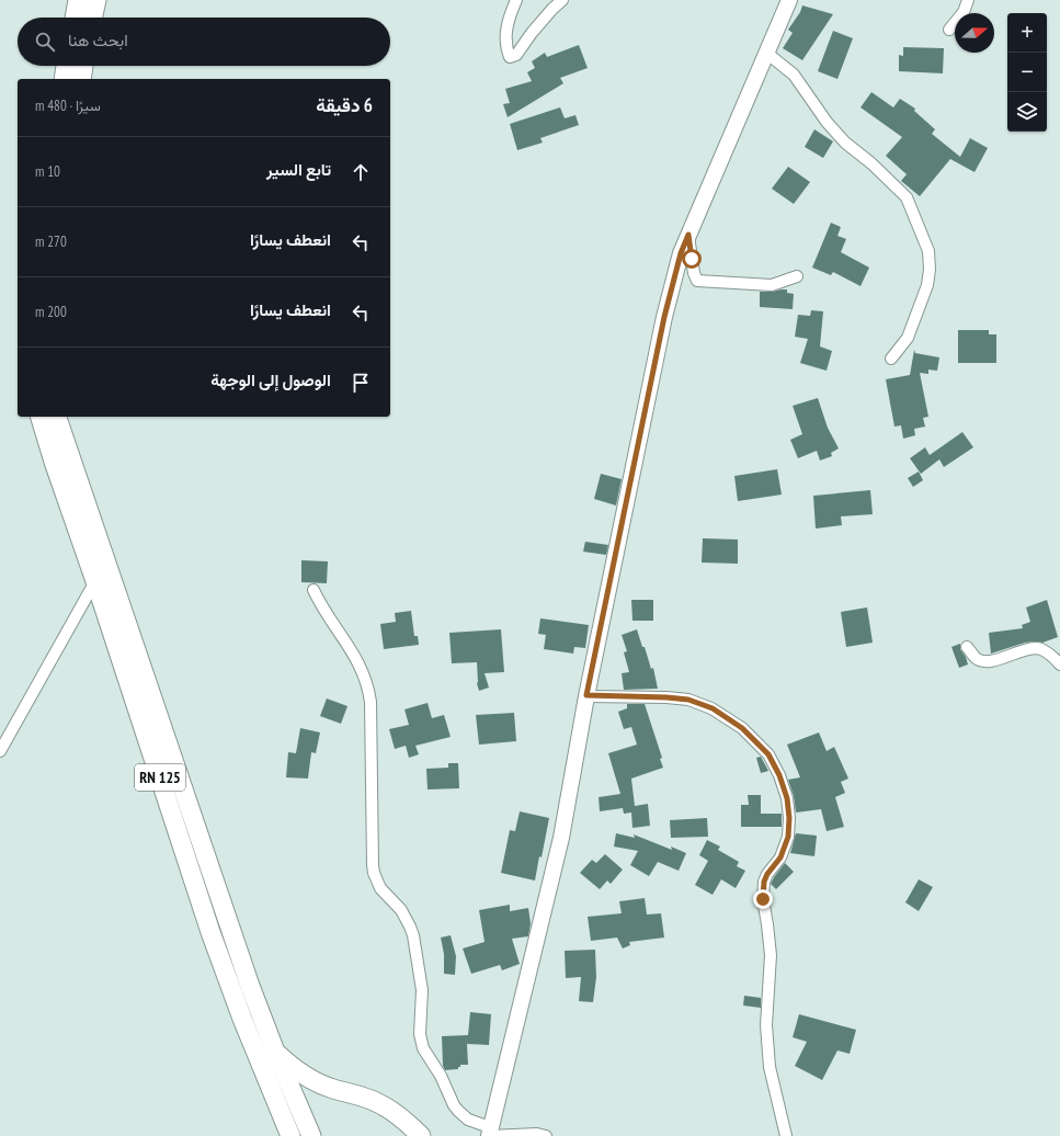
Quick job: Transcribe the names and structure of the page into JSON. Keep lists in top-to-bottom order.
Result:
{
  "streets": {
    "highway": ["RN 125"]
  },
  "north": "right",
  "page": {
    "map_buttons": ["+", "−"],
    "search": "ابحث هنا",
    "heading": ["6 دقيقة", "سيرًا · 480 m"],
    "list": [
      ["تابع السير", "10 m"],
      ["انعطف يسارًا", "270 m"],
      ["انعطف يسارًا", "200 m"],
      "الوصول إلى الوجهة"
    ]
  }
}
